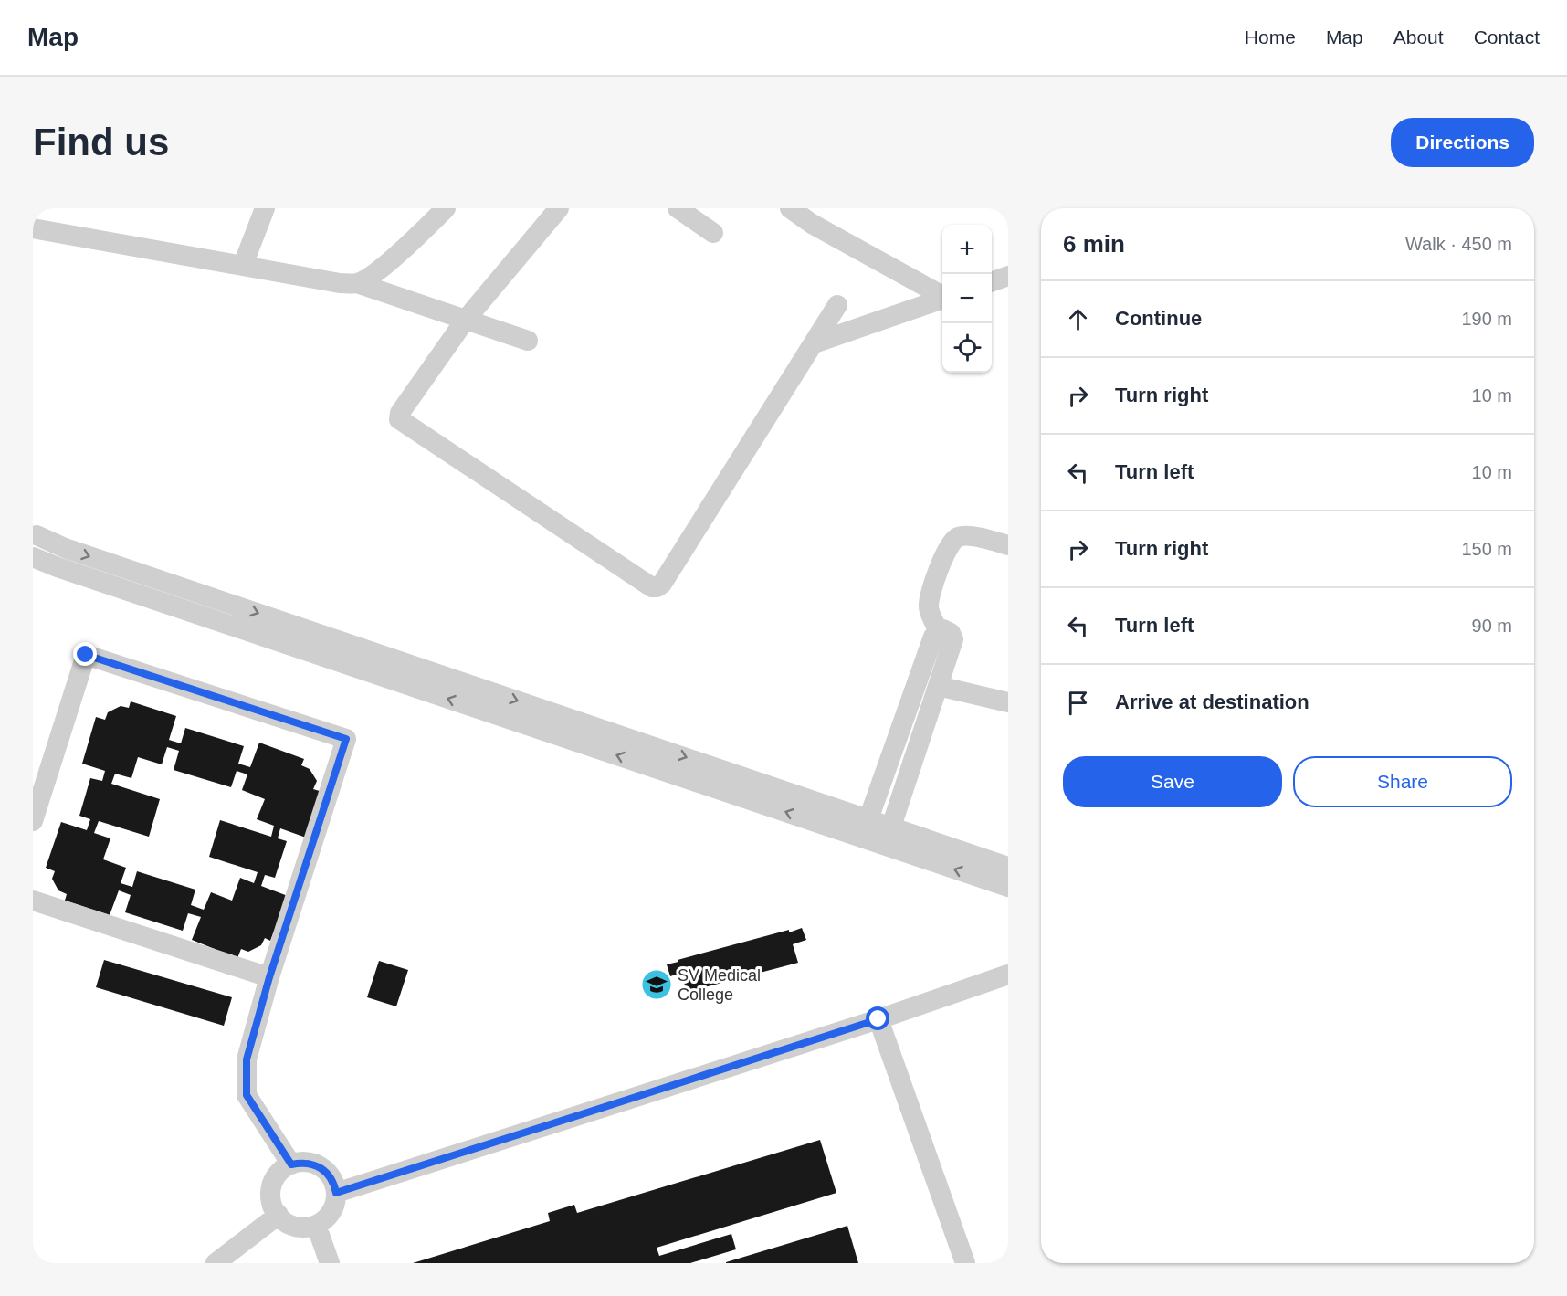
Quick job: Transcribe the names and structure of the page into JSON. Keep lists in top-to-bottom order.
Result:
{
  "places": {
    "school or university": ["SV Medical College"]
  },
  "page": {
    "header": "Map",
    "nav": [
      "Home",
      "Map",
      "About",
      "Contact"
    ],
    "buttons": [
      "Directions",
      ["Save", "Share"]
    ],
    "title": "Find us",
    "heading": ["6 min", "Walk · 450 m"],
    "map_buttons": ["+", "−"],
    "list": [
      ["Continue", "190 m"],
      ["Turn right", "10 m"],
      ["Turn left", "10 m"],
      ["Turn right", "150 m"],
      ["Turn left", "90 m"],
      "Arrive at destination"
    ]
  }
}
